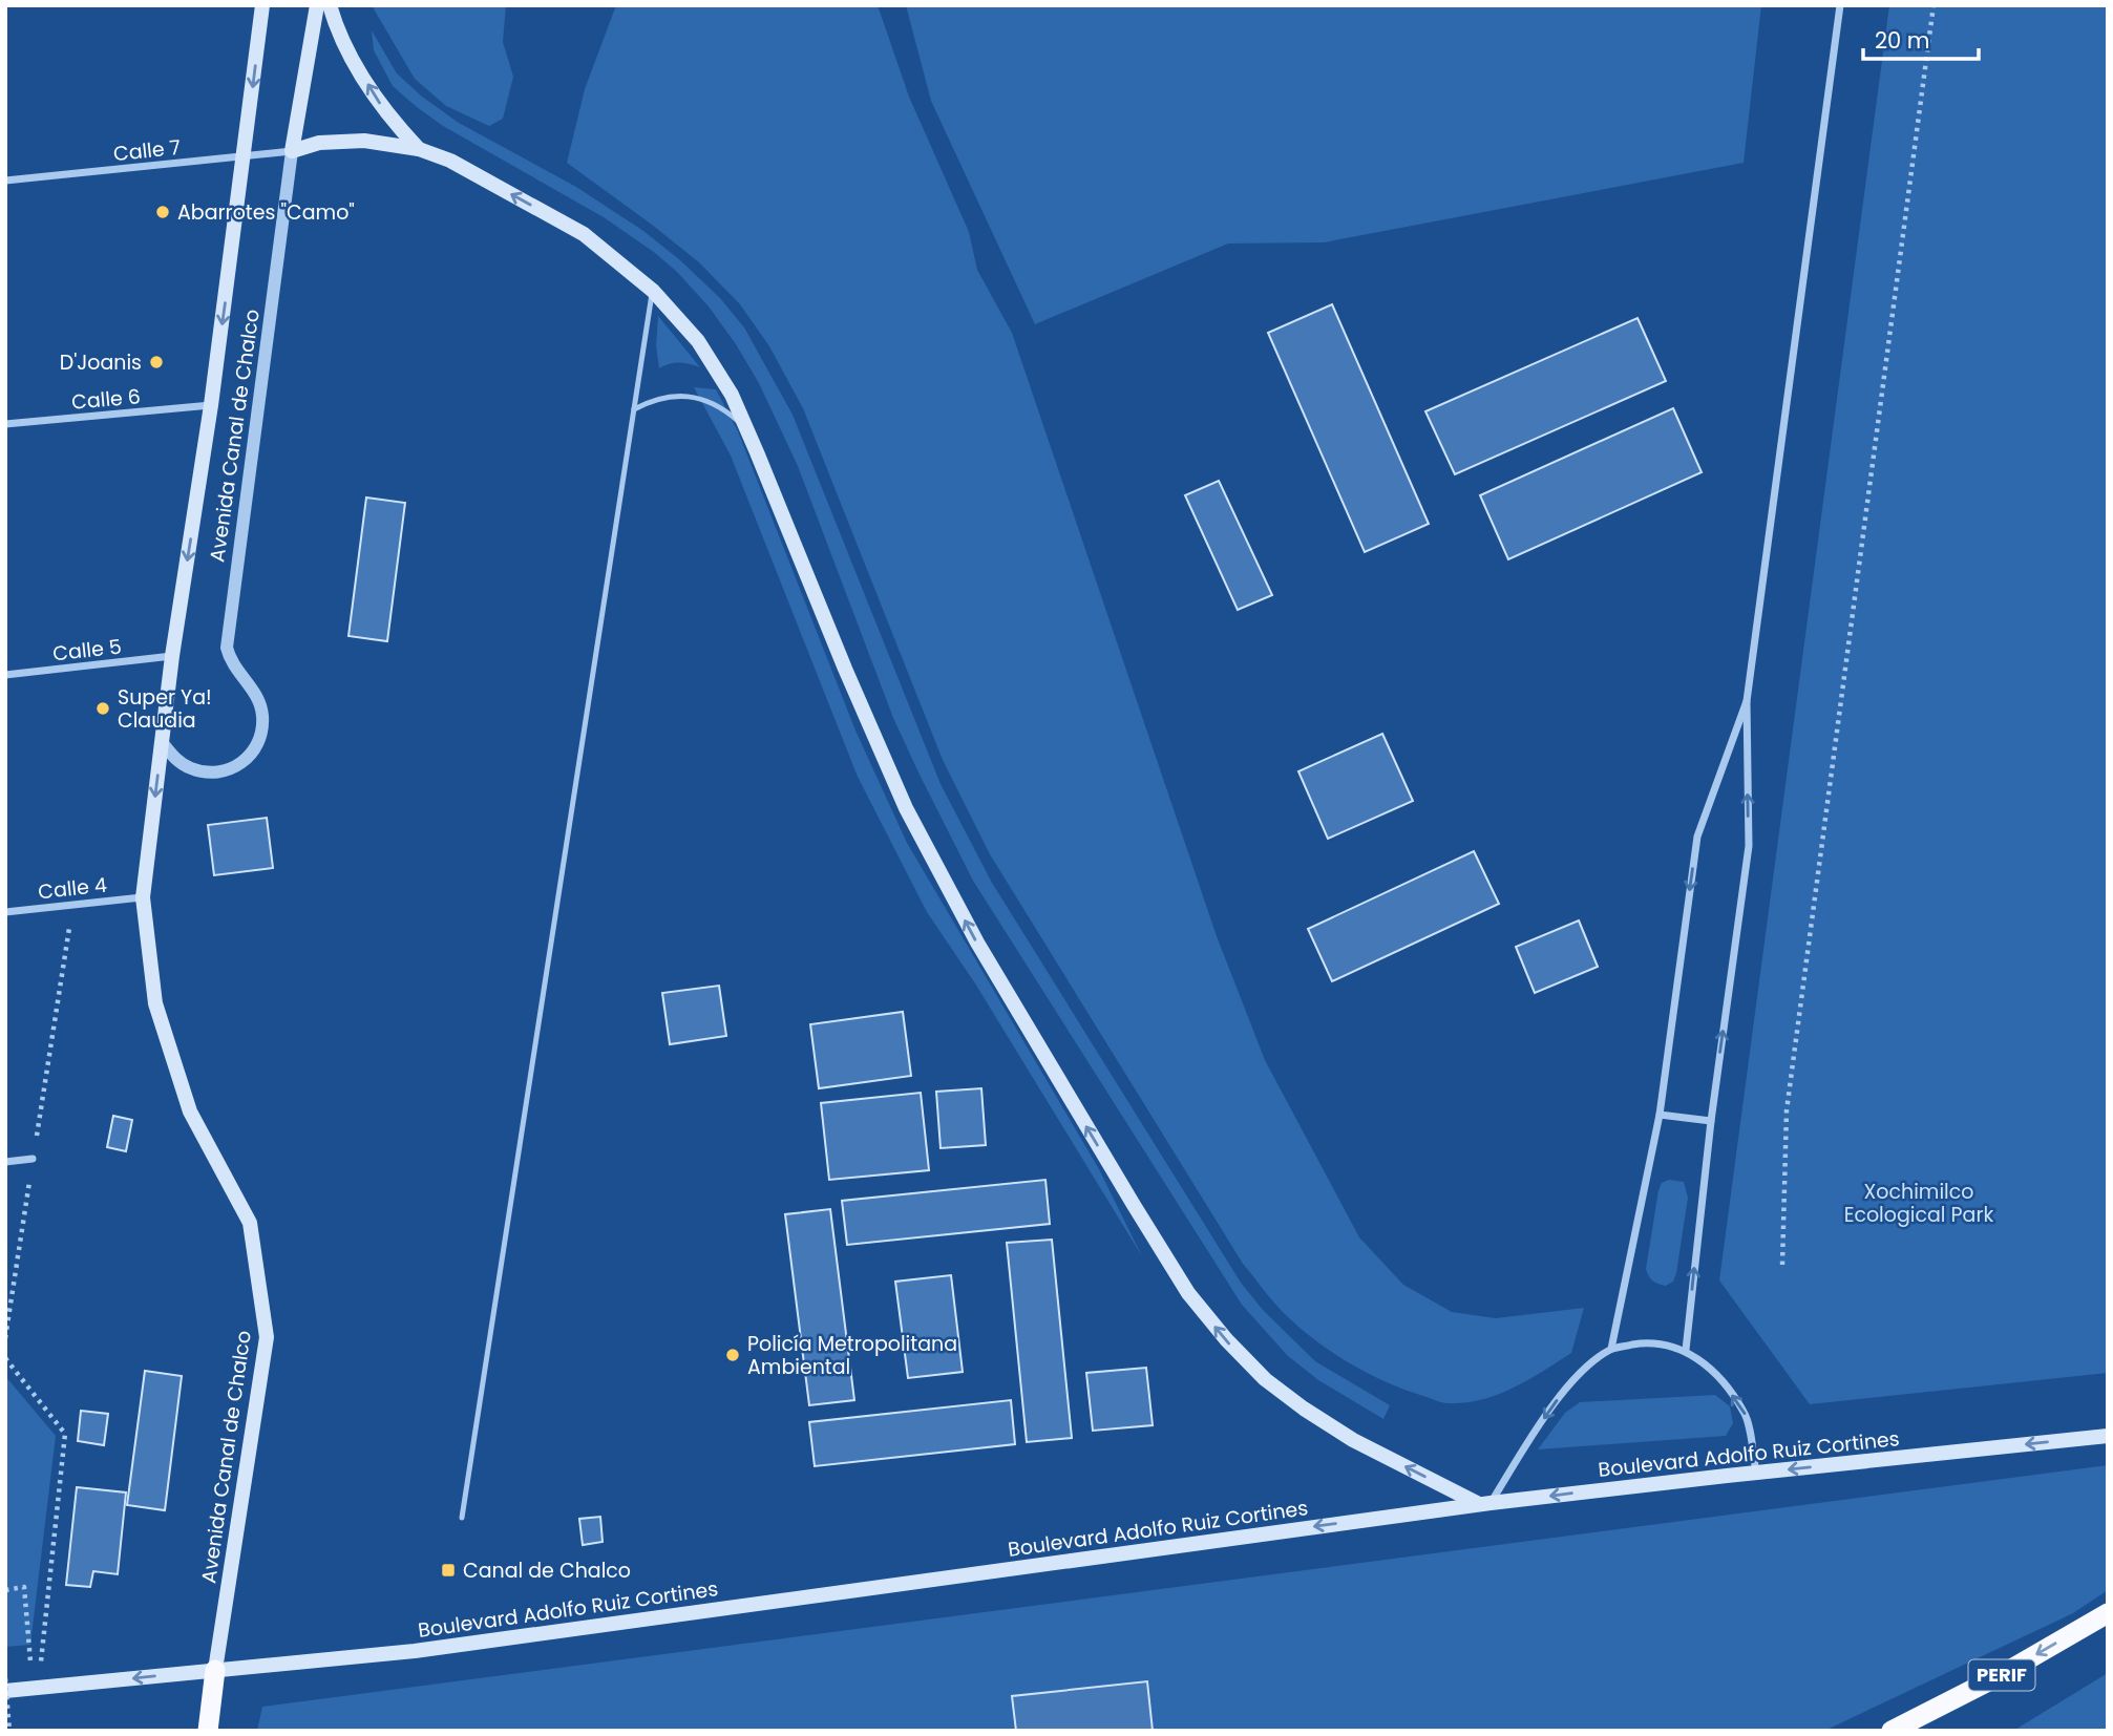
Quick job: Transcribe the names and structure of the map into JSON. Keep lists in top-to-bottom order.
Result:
{
  "streets": {
    "highway": ["PERIF"],
    "main road": ["Avenida Canal de Chalco", "Boulevard Adolfo Ruiz Cortines"],
    "street": [
      "Calle 7",
      "Calle 6",
      "Calle 5",
      "Calle 4"
    ]
  },
  "crossings": [
    ["Calle 7", "Avenida Canal de Chalco"],
    ["Calle 6", "Avenida Canal de Chalco"],
    ["Avenida Canal de Chalco", "Calle 5"],
    ["Avenida Canal de Chalco", "Calle 4"],
    ["Avenida Canal de Chalco", "Boulevard Adolfo Ruiz Cortines"]
  ],
  "one_way": ["Boulevard Adolfo Ruiz Cortines"],
  "parks": ["Xochimilco Ecological Park"],
  "places": {
    "other": [
      "Abarrotes \"Camo\"",
      "D'Joanis",
      "Super Ya! Claudia",
      "Policía Metropolitana Ambiental"
    ],
    "transit": ["Canal de Chalco"]
  },
  "scale_bar": "20 m"
}
